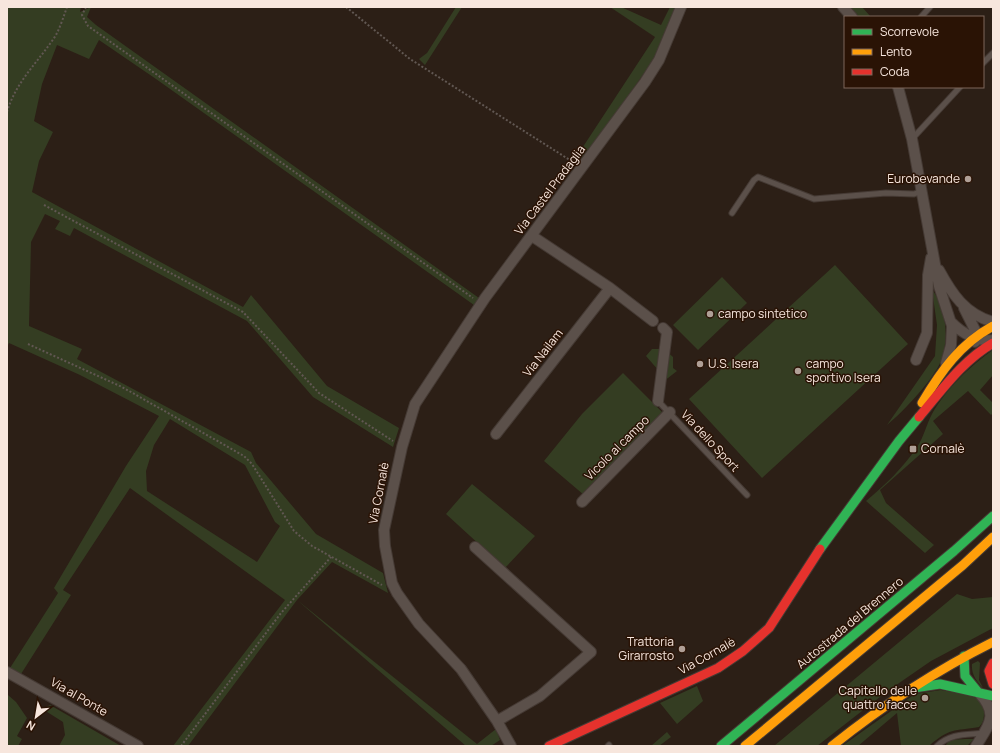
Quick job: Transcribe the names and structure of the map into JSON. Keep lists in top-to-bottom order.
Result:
{
  "streets": {
    "main road": ["Via Cornalè", "Autostrada del Brennero"],
    "street": [
      "Via Castel Pradaglia",
      "Via Nailam",
      "Vicolo al campo",
      "Via al Ponte"
    ],
    "lane": ["Via dello Sport"]
  },
  "crossings": [
    ["Via Castel Pradaglia", "Via Cornalè"],
    ["Via dello Sport", "Vicolo al campo"]
  ],
  "places": {
    "other": [
      "Eurobevande",
      "campo sintetico",
      "U.S. Isera",
      "campo sportivo Isera",
      "Trattoria Girarrosto",
      "Capitello delle quattro facce"
    ],
    "transit": ["Cornalè"]
  },
  "legend": ["Scorrevole", "Lento", "Coda"],
  "north": "bottom left"
}
